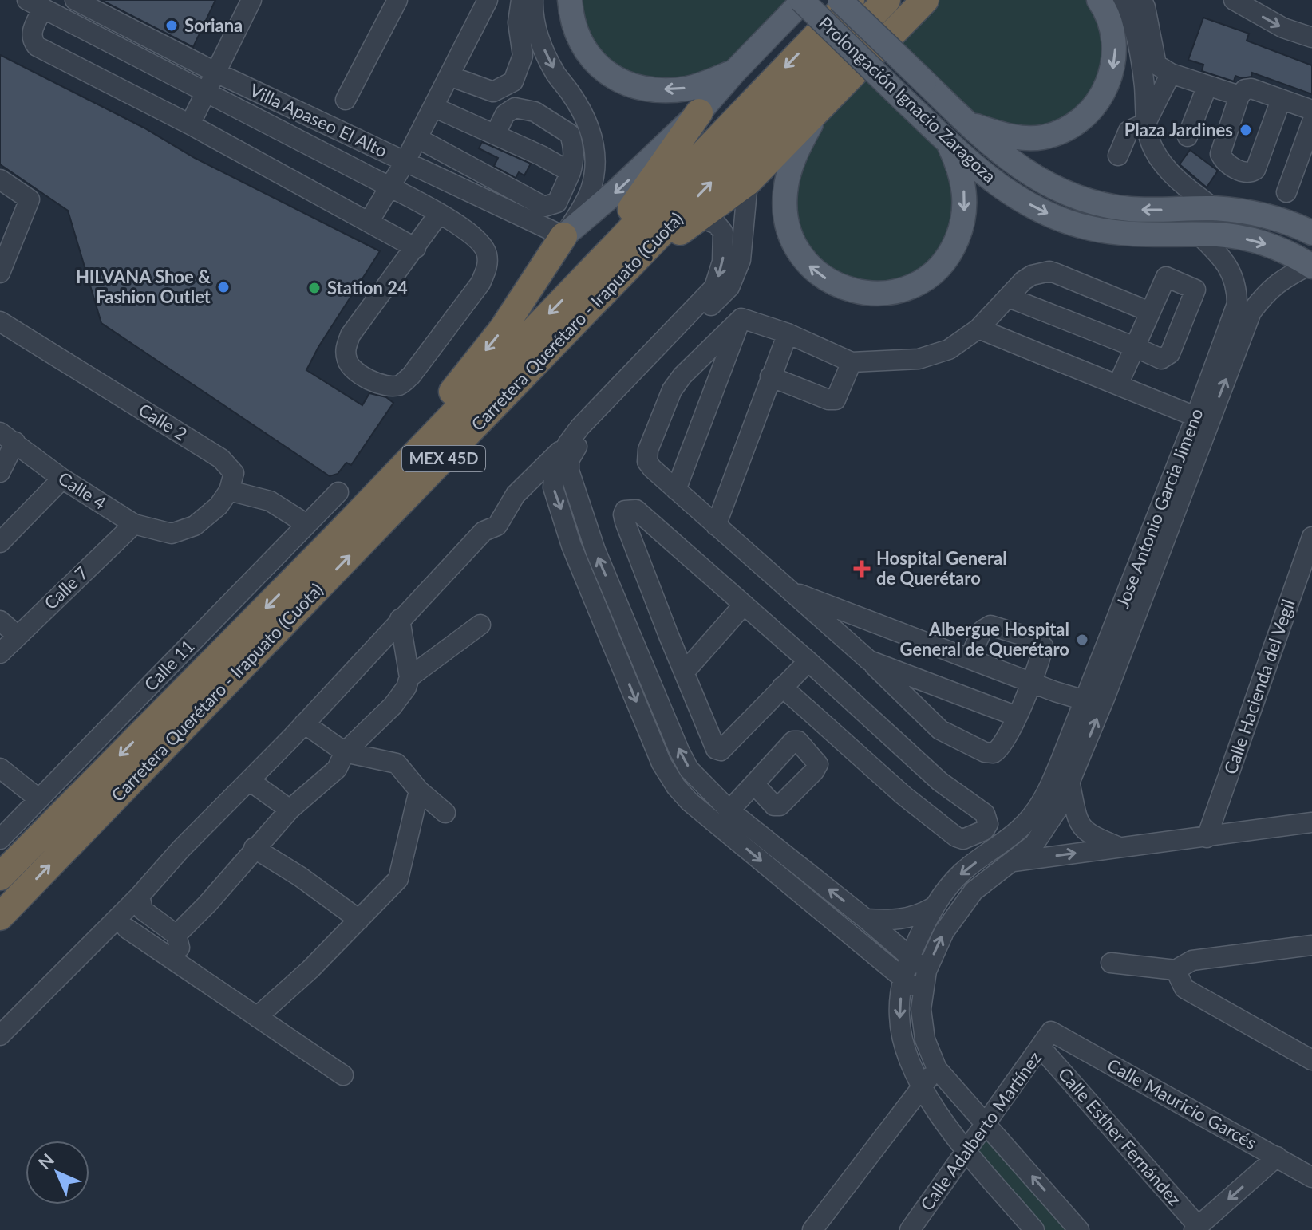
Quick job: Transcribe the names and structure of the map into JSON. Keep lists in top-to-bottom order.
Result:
{
  "streets": {
    "highway": ["Carretera Querétaro - Irapuato (Cuota)", "MEX 45D"],
    "main road": ["Prolongación Ignacio Zaragoza"],
    "street": [
      "Villa Apaseo El Alto",
      "Calle 2",
      "Calle 4",
      "Jose Antonio Garcia Jimeno",
      "Calle 7",
      "Calle 11",
      "Calle Hacienda del Vegil",
      "Calle Mauricio Garcés",
      "Calle Adalberto Martínez",
      "Calle Esther Fernández"
    ]
  },
  "crossings": [
    ["Prolongación Ignacio Zaragoza", "Jose Antonio Garcia Jimeno"],
    ["Calle 2", "Calle 4"],
    ["Calle 4", "Calle 7"],
    ["Jose Antonio Garcia Jimeno", "Calle Adalberto Martínez"],
    ["Calle Mauricio Garcés", "Calle Adalberto Martínez"],
    ["Calle Mauricio Garcés", "Calle Esther Fernández"],
    ["Calle Adalberto Martínez", "Calle Esther Fernández"]
  ],
  "places": {
    "other": [
      "Soriana",
      "Plaza Jardines",
      "HILVANA Shoe & Fashion Outlet",
      "Station 24",
      "Albergue Hospital General de Querétaro"
    ],
    "health": ["Hospital General de Querétaro"]
  },
  "north": "top left"
}
